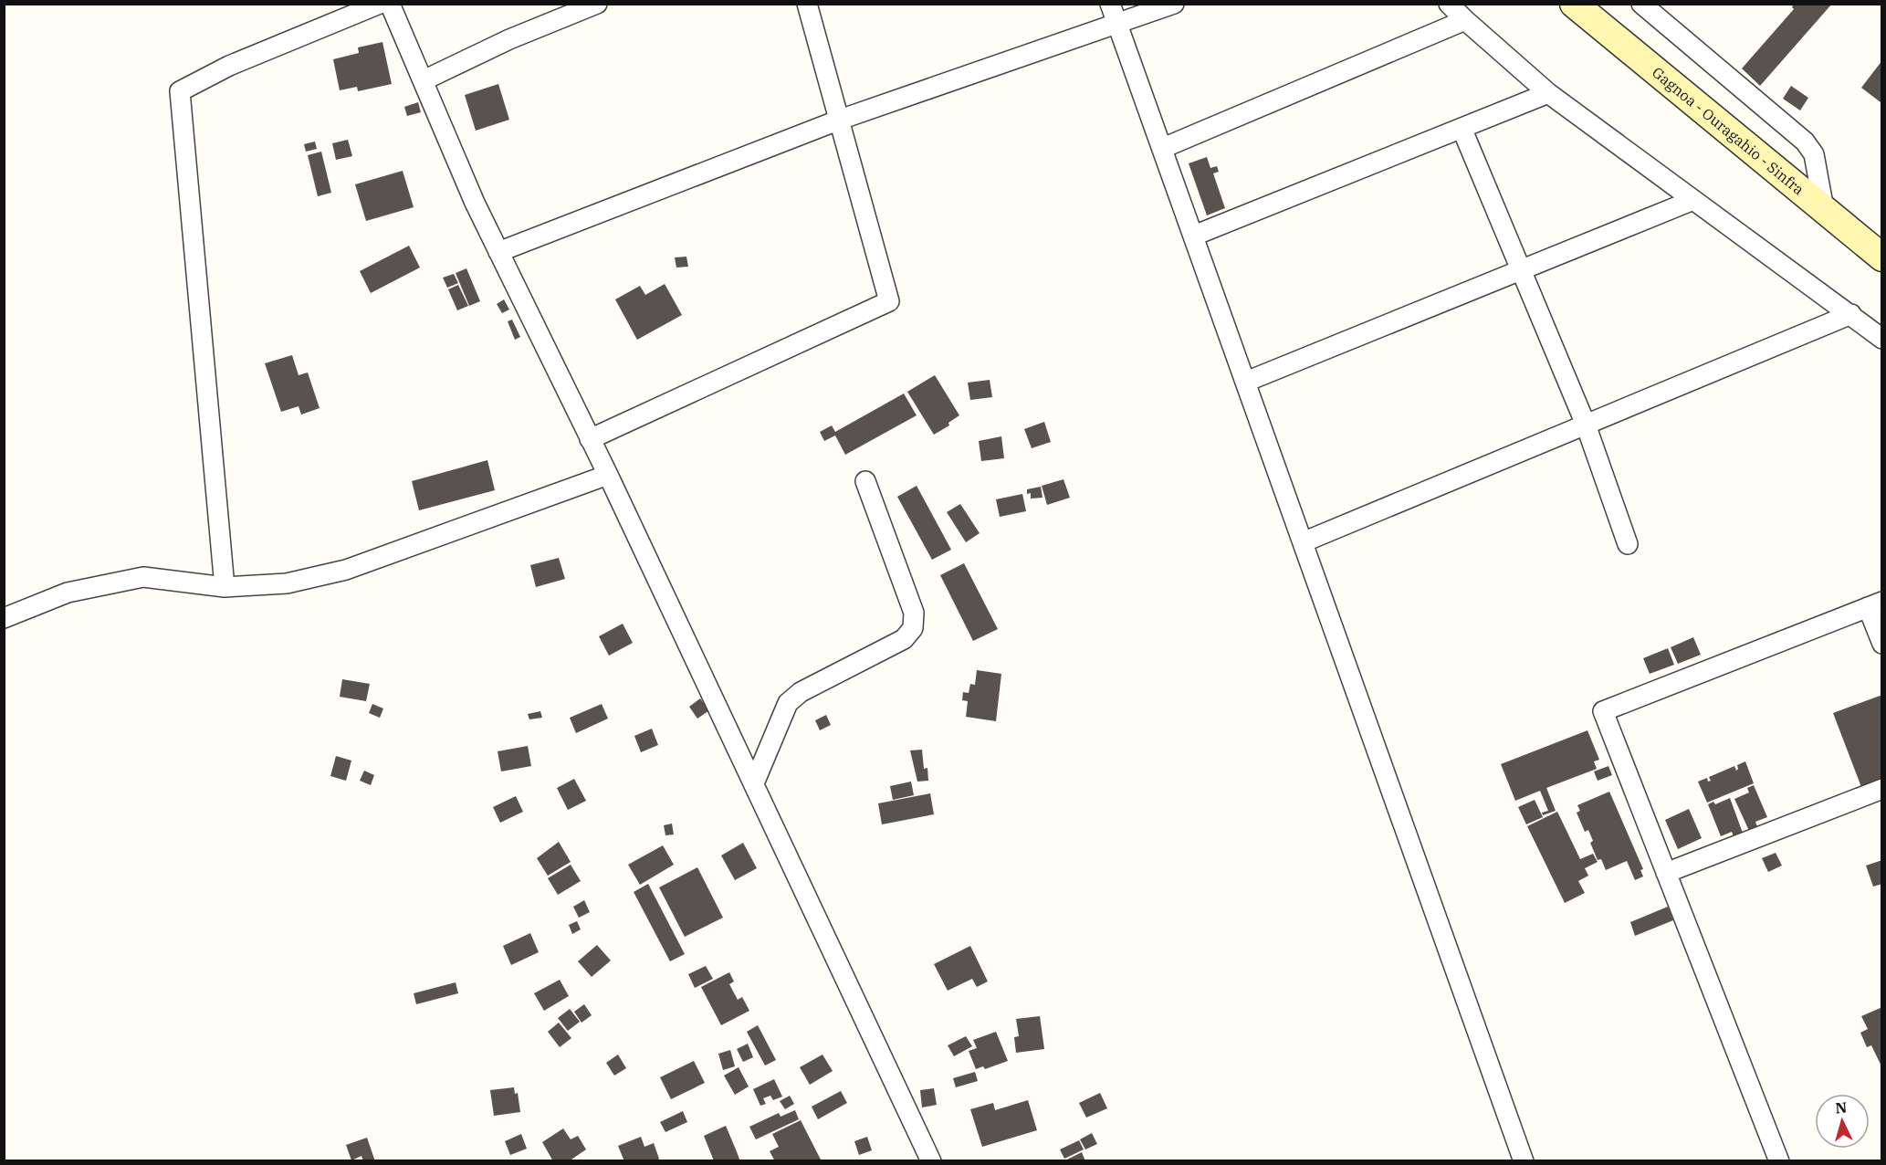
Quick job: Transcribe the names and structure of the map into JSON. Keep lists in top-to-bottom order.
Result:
{
  "streets": {
    "main road": ["Gagnoa - Ouragahio - Sinfra"]
  },
  "north": "top"
}
